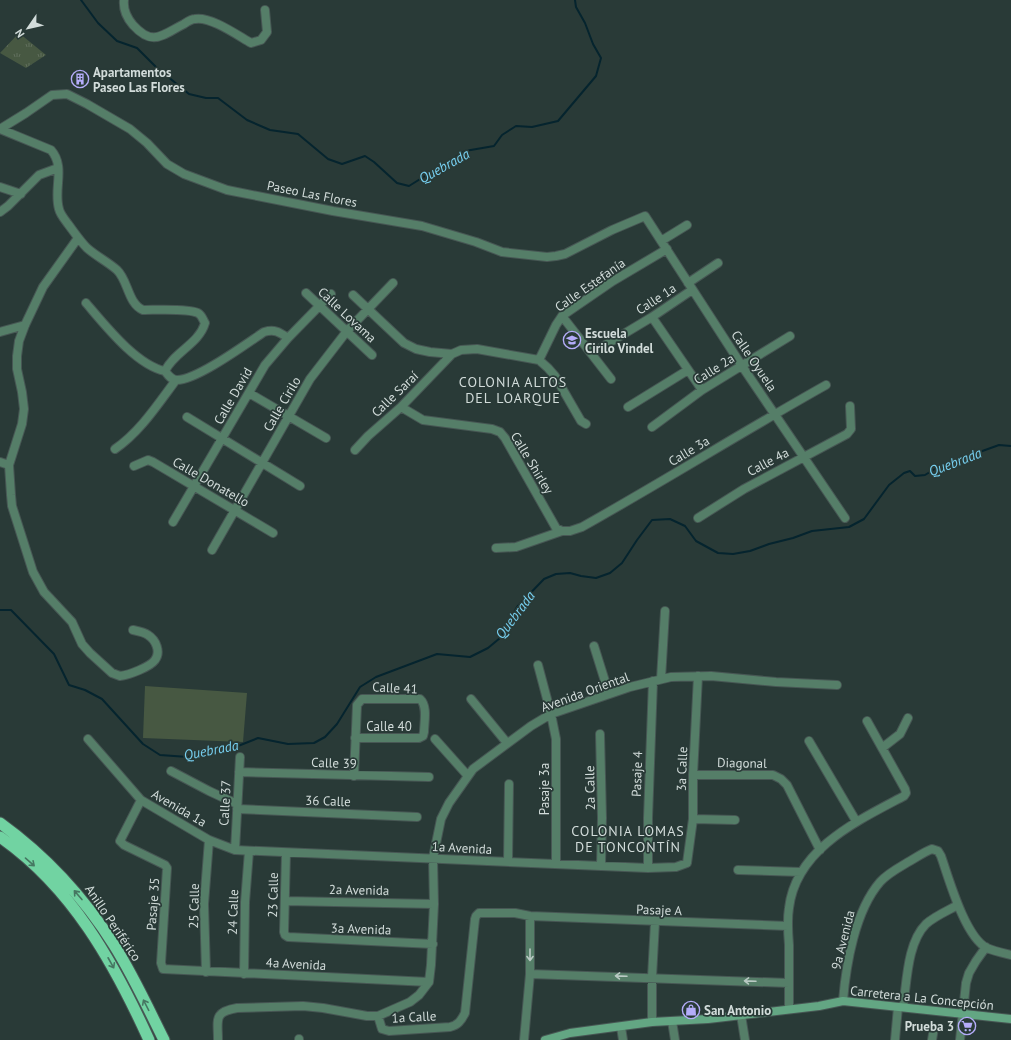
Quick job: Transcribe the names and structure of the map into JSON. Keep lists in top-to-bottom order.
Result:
{
  "streets": {
    "highway": ["Anillo Periférico"],
    "main road": ["Carretera a La Concepción"],
    "street": [
      "Paseo Las Flores",
      "Calle Estefanía",
      "Calle 1a",
      "Calle Lovama",
      "Calle Oyuela",
      "Calle 2a",
      "Calle Saraí",
      "Calle David",
      "Calle Cirilo",
      "Calle 3a",
      "Calle 4a",
      "Calle Shirley",
      "Calle Donatello",
      "Calle 41",
      "Avenida Oriental",
      "Calle 40",
      "Calle 39",
      "Diagonal",
      "3a Calle",
      "Pasaje 4",
      "2a Calle",
      "Pasaje 3a",
      "36 Calle",
      "Calle 37",
      "Avenida 1a",
      "1a Avenida",
      "2a Avenida",
      "23 Calle",
      "Pasaje 35",
      "25 Calle",
      "Pasaje A",
      "24 Calle",
      "3a Avenida",
      "9a Avenida",
      "4a Avenida",
      "1a Calle"
    ]
  },
  "crossings": [
    ["Paseo Las Flores", "Calle Oyuela"],
    ["Calle Estefanía", "Calle Oyuela"],
    ["Calle 1a", "Calle Oyuela"],
    ["Calle Lovama", "Calle David"],
    ["Calle Lovama", "Calle Cirilo"],
    ["Calle Oyuela", "Calle 2a"],
    ["Calle Oyuela", "Calle 3a"],
    ["Calle Oyuela", "Calle 4a"],
    ["Calle Saraí", "Calle Shirley"],
    ["Calle David", "Calle Donatello"],
    ["Calle Cirilo", "Calle Donatello"],
    ["Calle 3a", "Calle Shirley"],
    ["Calle 41", "Calle 40"],
    ["Calle 41", "Calle 39"],
    ["Avenida Oriental", "3a Calle"],
    ["Avenida Oriental", "Pasaje 4"],
    ["Avenida Oriental", "Pasaje 3a"],
    ["Avenida Oriental", "1a Avenida"],
    ["Avenida Oriental", "2a Avenida"],
    ["Avenida Oriental", "3a Avenida"],
    ["Avenida Oriental", "4a Avenida"],
    ["Calle 39", "Calle 37"],
    ["Diagonal", "3a Calle"],
    ["3a Calle", "1a Avenida"],
    ["Pasaje 4", "1a Avenida"],
    ["2a Calle", "1a Avenida"],
    ["Pasaje 3a", "1a Avenida"],
    ["36 Calle", "Calle 37"],
    ["Calle 37", "Avenida 1a"],
    ["Calle 37", "1a Avenida"],
    ["Avenida 1a", "1a Avenida"],
    ["Avenida 1a", "Pasaje 35"],
    ["Avenida 1a", "25 Calle"],
    ["1a Avenida", "23 Calle"],
    ["1a Avenida", "24 Calle"],
    ["2a Avenida", "23 Calle"],
    ["23 Calle", "3a Avenida"],
    ["Pasaje 35", "4a Avenida"],
    ["25 Calle", "4a Avenida"],
    ["Pasaje A", "1a Calle"],
    ["24 Calle", "4a Avenida"],
    ["9a Avenida", "Carretera a La Concepción"]
  ],
  "districts": ["COLONIA ALTOS DEL LOARQUE", "COLONIA LOMAS DE TONCONTÍN"],
  "water": ["Quebrada"],
  "places": {
    "building": ["Apartamentos Paseo Las Flores"],
    "school or university": ["Escuela Cirilo Vindel"],
    "shop": ["San Antonio"],
    "supermarket": ["Prueba 3"]
  },
  "north": "bottom left"
}
